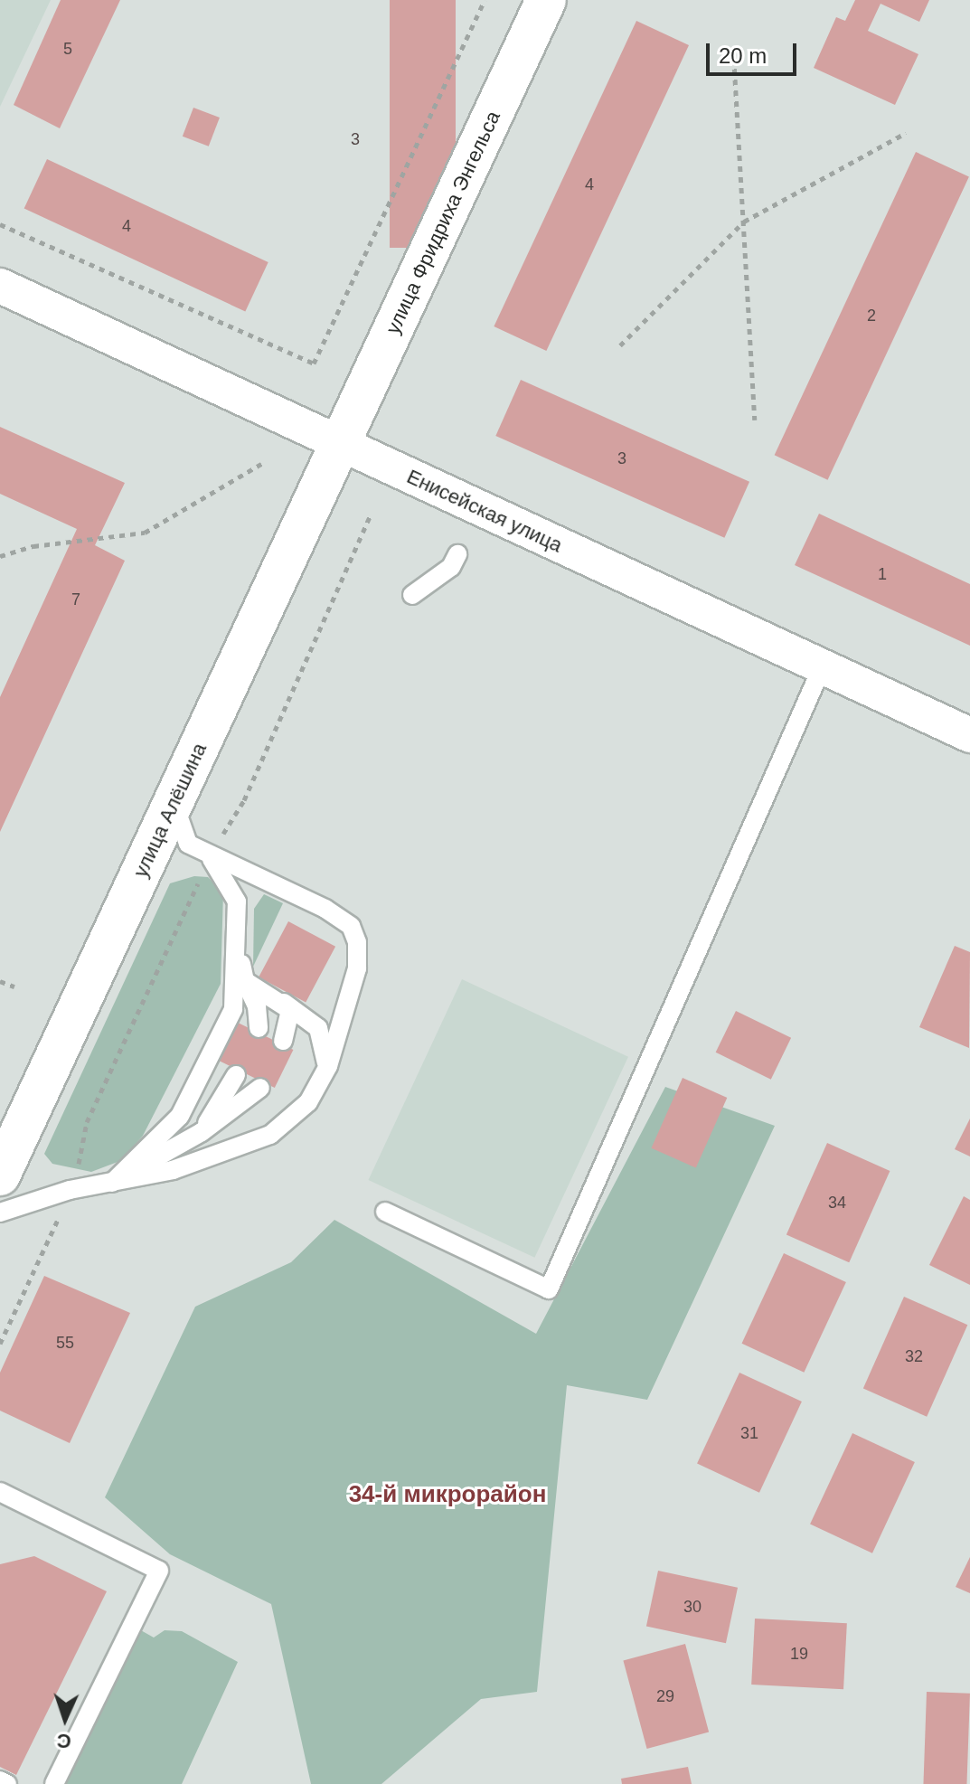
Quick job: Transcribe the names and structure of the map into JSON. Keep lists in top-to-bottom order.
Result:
{
  "streets": {
    "street": ["улица Фридриха Энгельса", "Енисейская улица", "улица Алёшина"]
  },
  "crossings": [
    ["улица Фридриха Энгельса", "Енисейская улица"],
    ["улица Фридриха Энгельса", "улица Алёшина"],
    ["Енисейская улица", "улица Алёшина"]
  ],
  "districts": ["34-й микрорайон"],
  "house_numbers": [
    "5",
    "3",
    "4",
    "4",
    "2",
    "3",
    "1",
    "7",
    "34",
    "55",
    "32",
    "31",
    "30",
    "19",
    "29"
  ],
  "scale_bar": "20 m",
  "north": "bottom"
}
